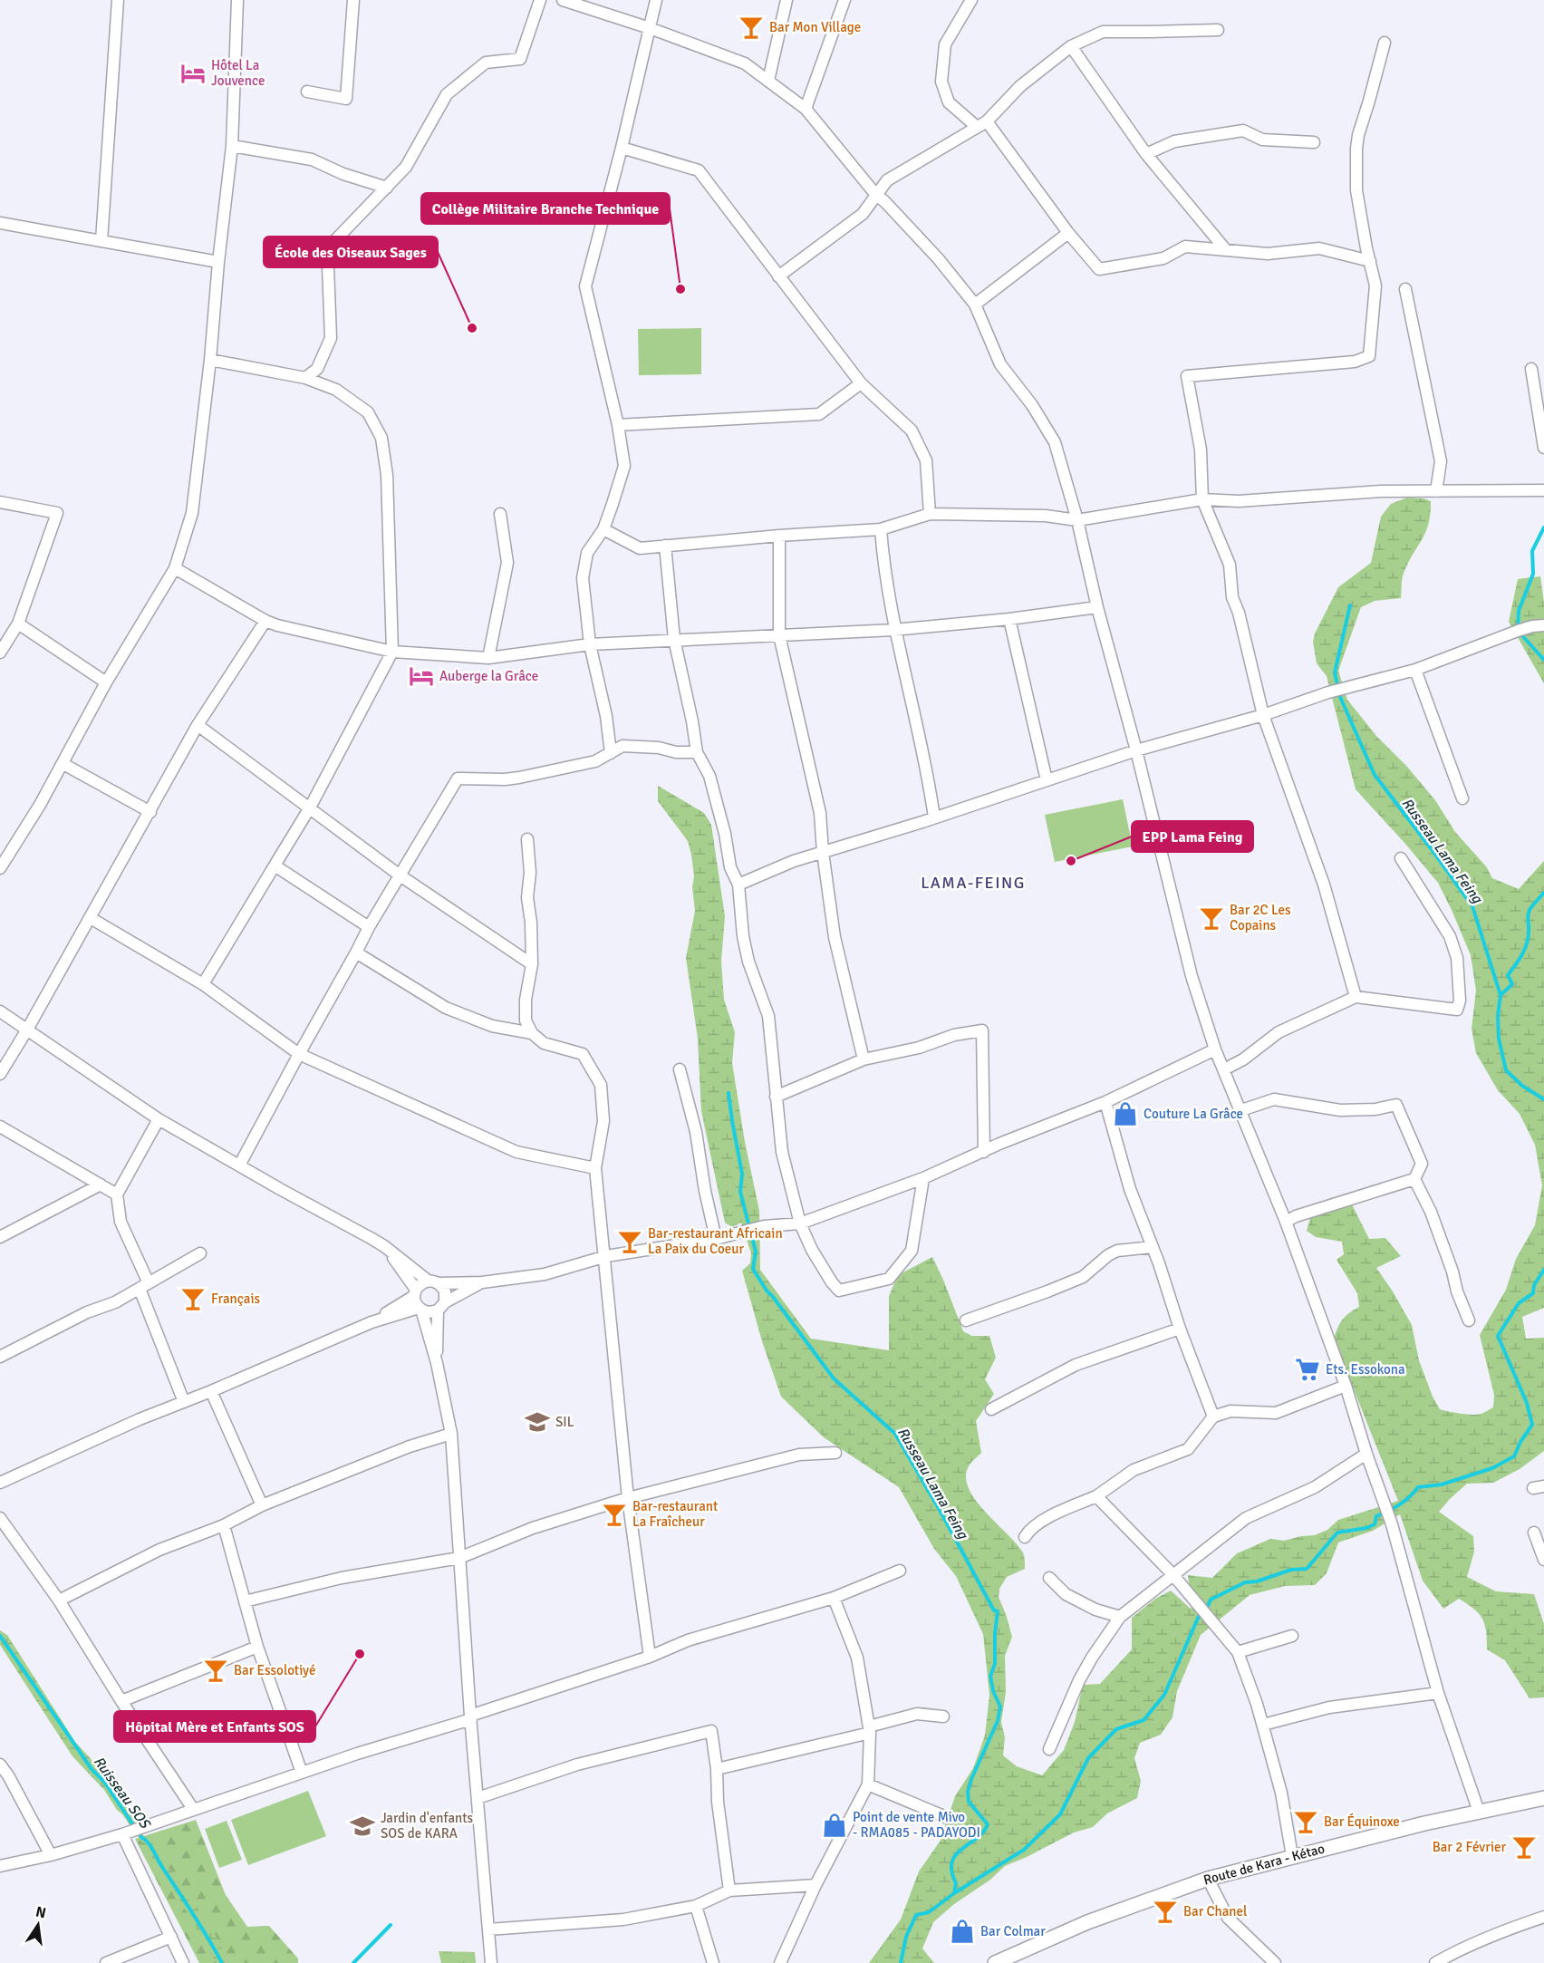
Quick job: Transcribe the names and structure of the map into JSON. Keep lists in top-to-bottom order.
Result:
{
  "streets": {
    "main road": ["Route de Kara - Kétao"]
  },
  "districts": ["LAMA-FEING"],
  "water": ["Russeau Lama Feing", "Ruisseau SOS"],
  "places": {
    "bar": [
      "Bar Mon Village",
      "Bar 2C Les Copains",
      "Bar-restaurant Africain La Paix du Coeur",
      "Français",
      "Bar-restaurant La Fraîcheur",
      "Bar Essolotiyé",
      "Bar Équinoxe",
      "Bar 2 Février",
      "Bar Chanel"
    ],
    "hotel": ["Hôtel La Jouvence", "Auberge la Grâce"],
    "other": [
      "Collège Militaire Branche Technique",
      "École des Oiseaux Sages",
      "EPP Lama Feing",
      "Hôpital Mère et Enfants SOS"
    ],
    "shop": ["Couture La Grâce", "Point de vente Mivo - RMA085 - PADAYODI", "Bar Colmar"],
    "supermarket": ["Ets. Essokona"],
    "school or university": ["SIL", "Jardin d'enfants SOS de KARA"]
  },
  "north": "top"
}
